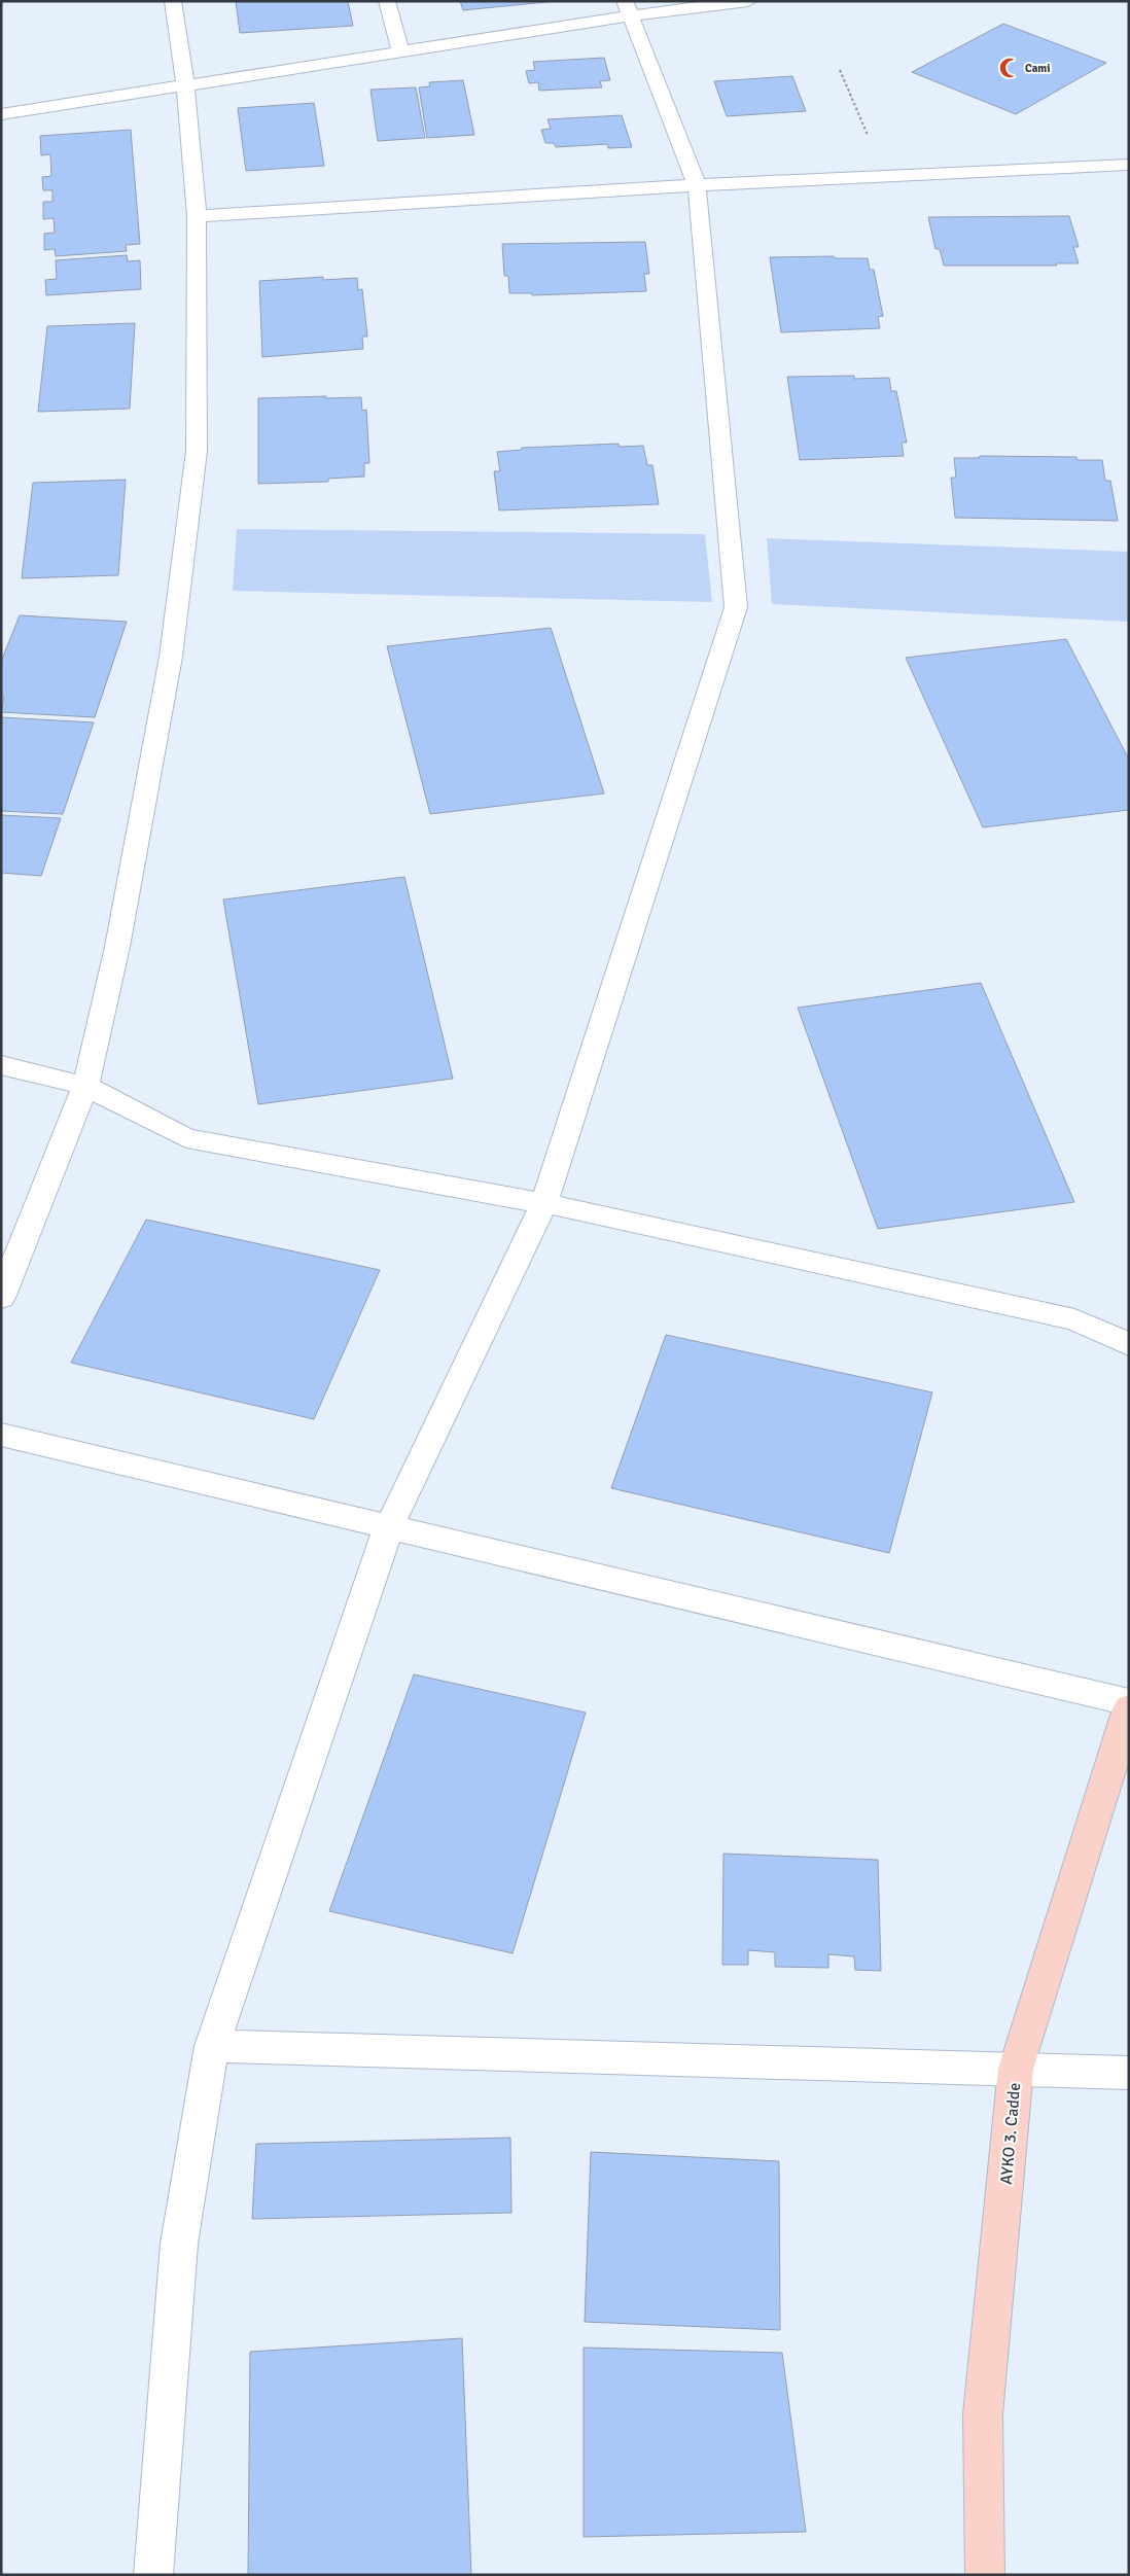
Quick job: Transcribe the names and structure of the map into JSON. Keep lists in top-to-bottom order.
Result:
{
  "streets": {
    "street": ["AYKO 3. Cadde"]
  },
  "places": {
    "mosque": ["Cami"]
  }
}
